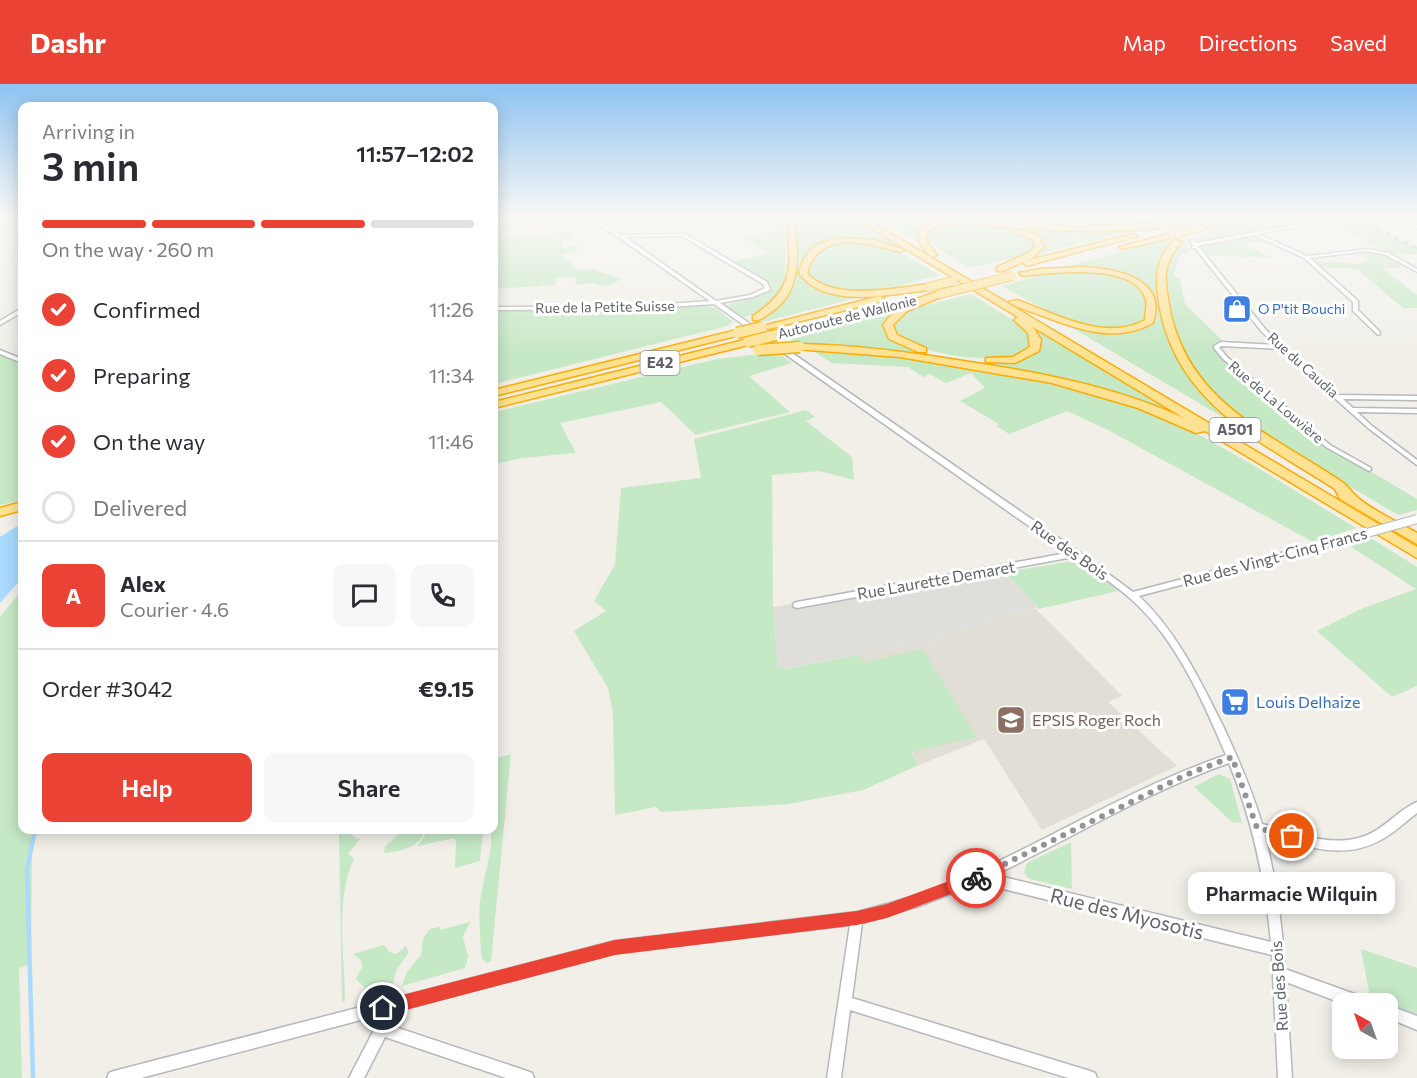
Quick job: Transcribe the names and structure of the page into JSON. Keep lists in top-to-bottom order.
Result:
{
  "streets": {
    "highway": ["Autoroute de Wallonie", "E42", "A501"],
    "street": [
      "Rue de la Petite Suisse",
      "Rue du Caudia",
      "Rue de La Louvière",
      "Rue des Bois",
      "Rue des Vingt-Cinq Francs",
      "Rue Laurette Demaret",
      "Rue des Myosotis"
    ]
  },
  "crossings": [
    ["Rue de la Petite Suisse", "Rue des Bois"],
    ["Rue du Caudia", "Rue de La Louvière"],
    ["Rue des Bois", "Rue des Vingt-Cinq Francs"],
    ["Rue des Bois", "Rue Laurette Demaret"],
    ["Rue des Bois", "Rue des Myosotis"]
  ],
  "places": {
    "shop": ["O P'tit Bouchi"],
    "supermarket": ["Louis Delhaize"],
    "school or university": ["EPSIS Roger Roch"],
    "other": ["Pharmacie Wilquin"]
  },
  "north": "top left",
  "page": {
    "header": "Dashr",
    "nav": ["Map", "Directions", "Saved"],
    "heading": ["3 min", "Arriving in", "11:57–12:02"],
    "panel": [
      "Alex",
      "Courier · 4.6",
      "Order #3042",
      "€9.15"
    ],
    "bar": "On the way · 260 m",
    "list": [
      ["Confirmed", "11:26"],
      ["Preparing", "11:34"],
      ["On the way", "11:46"],
      "Delivered"
    ],
    "round": "A",
    "buttons": ["Help", "Share"],
    "bubble": "Pharmacie Wilquin"
  }
}
